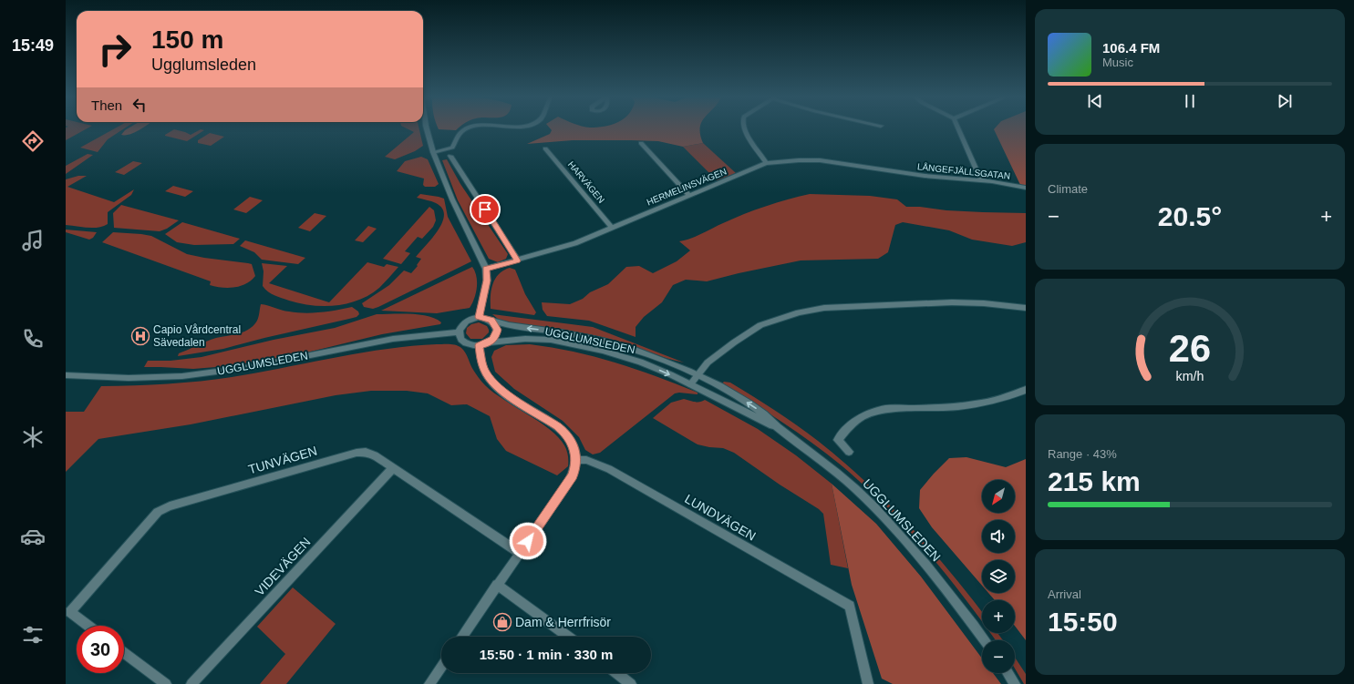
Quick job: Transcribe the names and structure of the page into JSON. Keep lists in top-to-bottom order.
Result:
{
  "streets": {
    "street": [
      "LÅNGEFJÄLLSGATAN",
      "HARVÄGEN",
      "HERMELINSVÄGEN",
      "UGGLUMSLEDEN",
      "TUNVÄGEN",
      "LUNDVÄGEN",
      "VIDEVÄGEN"
    ]
  },
  "crossings": [
    ["LÅNGEFJÄLLSGATAN", "HERMELINSVÄGEN"],
    ["HARVÄGEN", "HERMELINSVÄGEN"],
    ["TUNVÄGEN", "VIDEVÄGEN"]
  ],
  "places": {
    "hospital": ["Capio Vårdcentral Sävedalen"],
    "shop": ["Dam & Herrfrisör"]
  },
  "north": "bottom left",
  "page": {
    "tabs": "15:49",
    "turn": ["150 m", "Ugglumsleden"],
    "song": ["106.4 FM", "Music"],
    "then": "Then",
    "tile": [
      "Climate",
      ["Range · 43%", "215 km"],
      ["Arrival", "15:50"]
    ],
    "heat": ["−", "20.5°", "+"],
    "map_buttons": ["+", "−"],
    "limit": "30",
    "trip": "15:50 · 1 min · 330 m",
    "gauge": ["26", "km/h"]
  }
}
